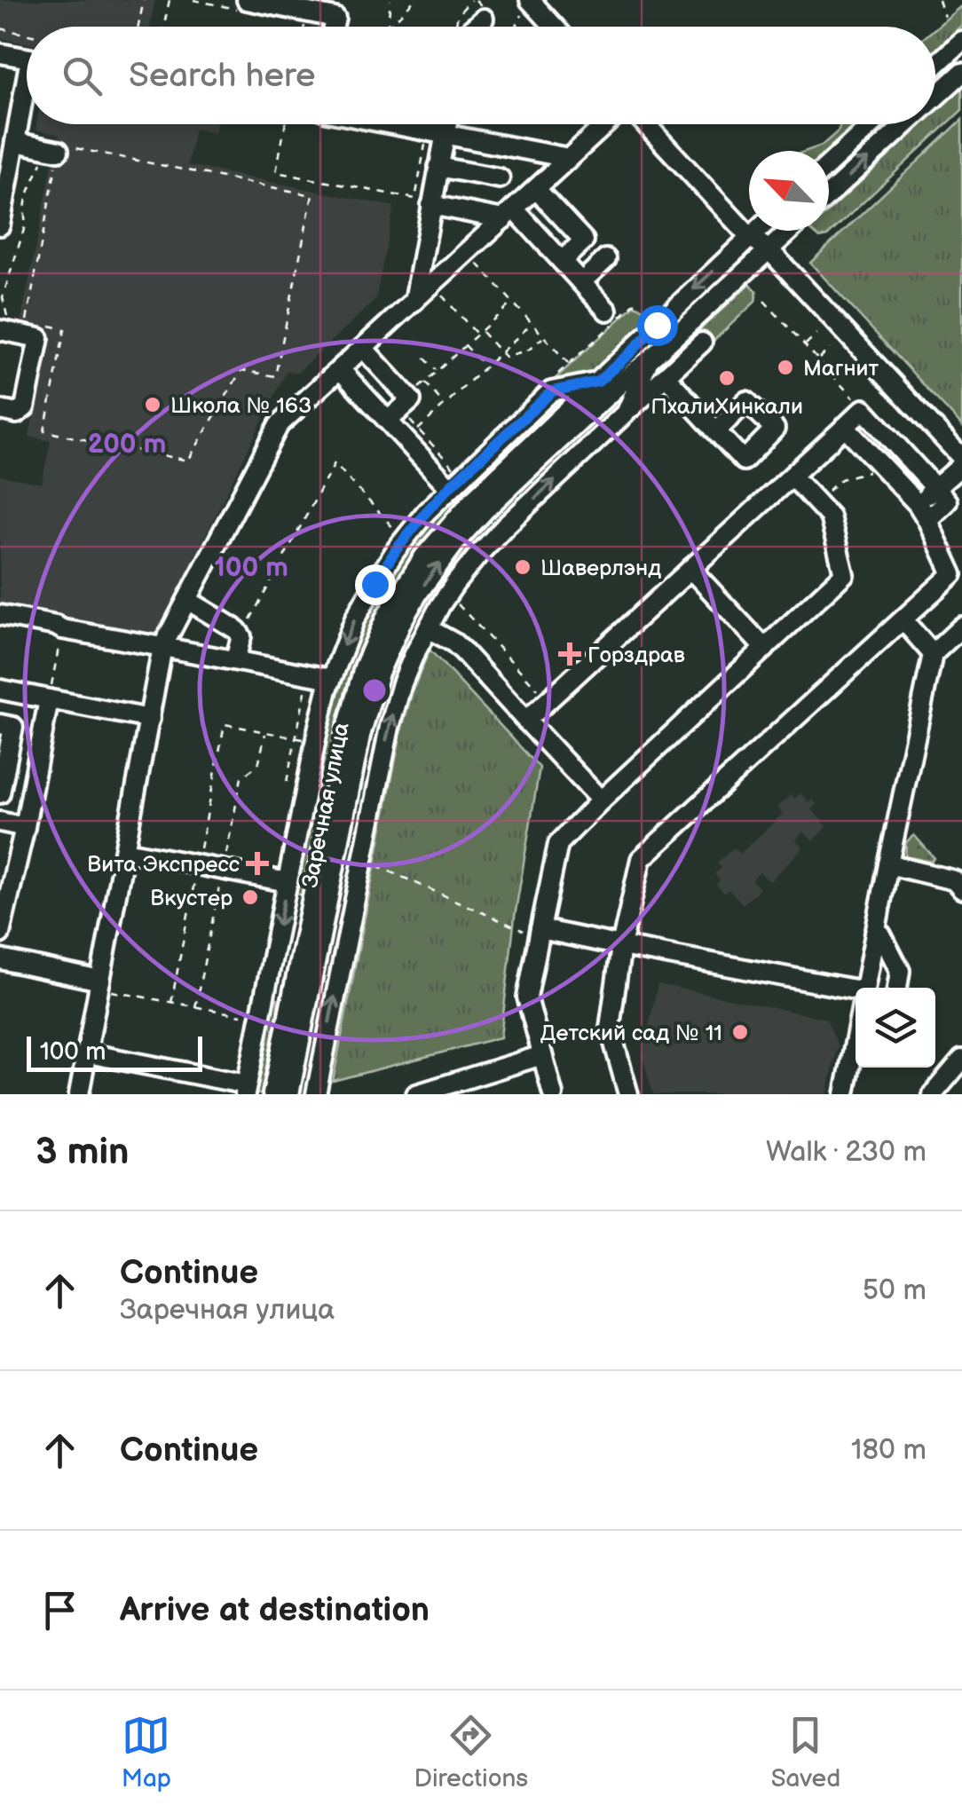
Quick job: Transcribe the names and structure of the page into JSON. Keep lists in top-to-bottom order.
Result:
{
  "streets": {
    "street": ["Заречная улица"]
  },
  "places": {
    "other": [
      "Магнит",
      "ПхалиХинкали",
      "Школа № 163",
      "Шаверлэнд",
      "Вкустер",
      "Детский сад № 11"
    ],
    "health": ["Горздрав", "Вита Экспресс"]
  },
  "scale_bar": "100 m",
  "north": "top left",
  "page": {
    "search": "Search here",
    "scale": "100 m",
    "heading": ["3 min", "Walk · 230 m"],
    "list": [
      ["Continue", "Заречная улица", "50 m"],
      ["Continue", "180 m"],
      "Arrive at destination"
    ],
    "nav": ["Map", "Directions", "Saved"]
  },
  "rings": ["200 m", "100 m"]
}
